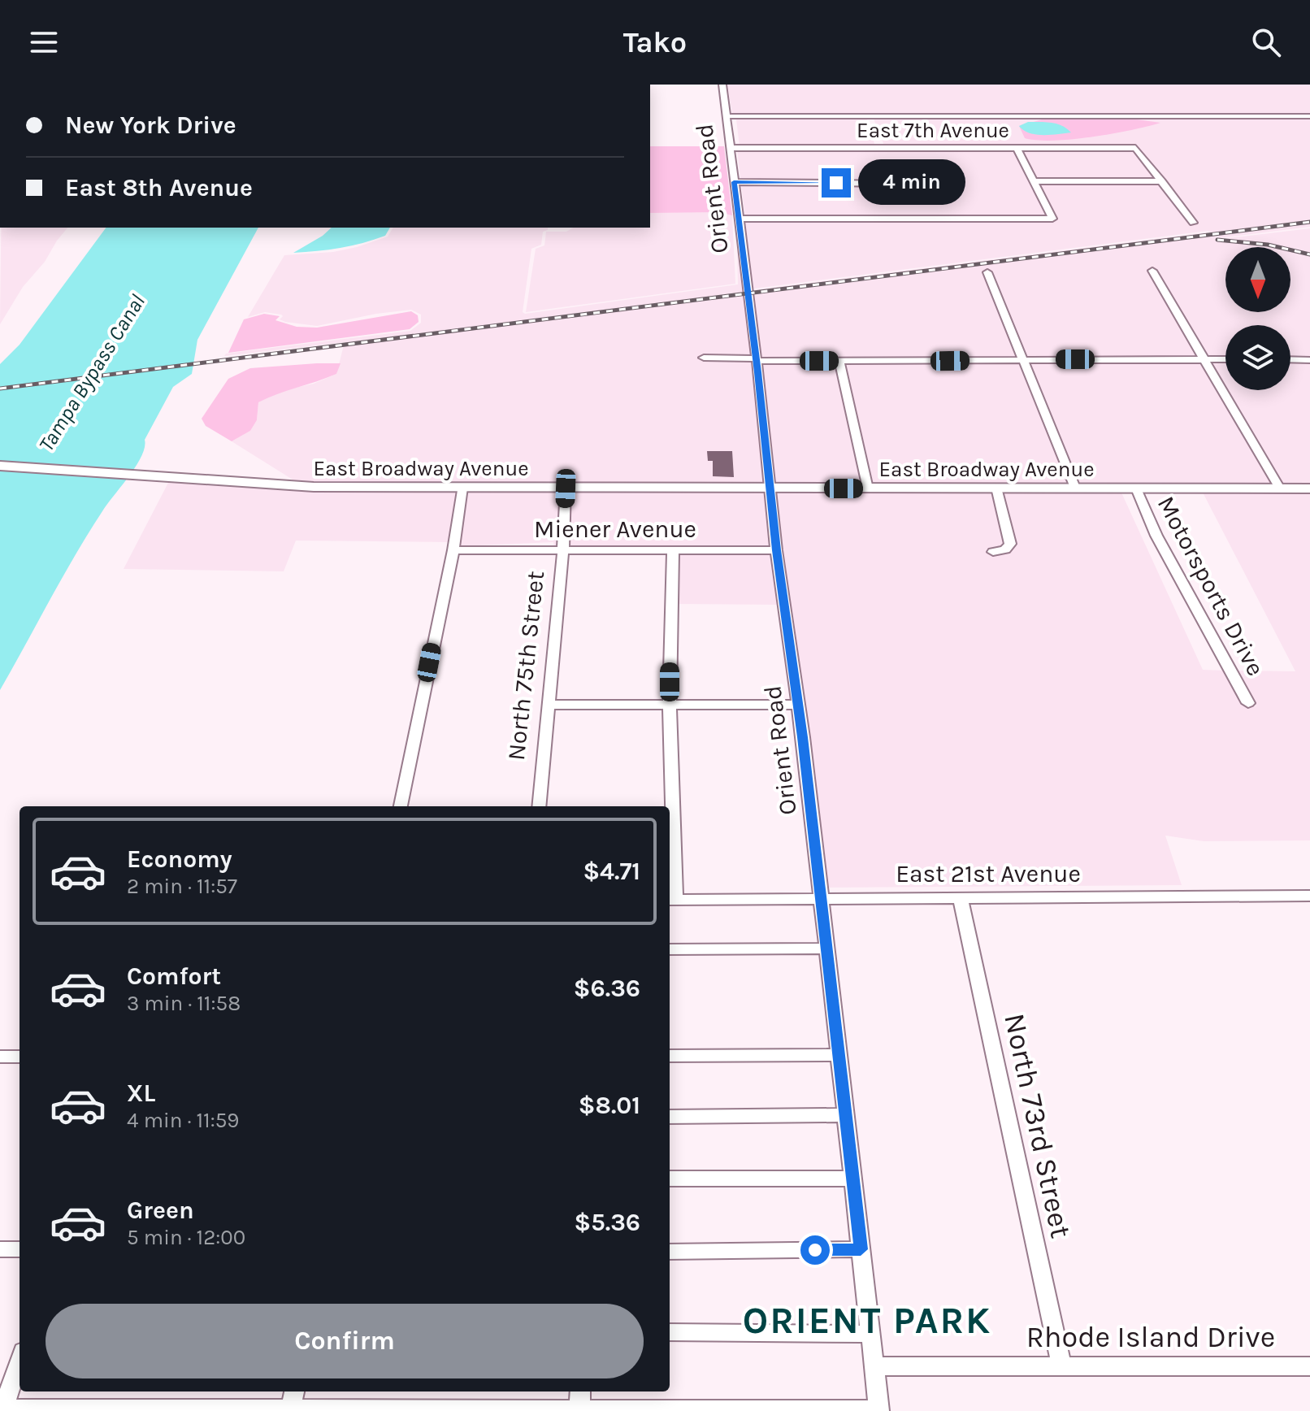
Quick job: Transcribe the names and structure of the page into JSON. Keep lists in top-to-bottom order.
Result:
{
  "streets": {
    "main road": ["East Broadway Avenue"],
    "street": [
      "East 7th Avenue",
      "Orient Road",
      "Miener Avenue",
      "Motorsports Drive",
      "North 75th Street",
      "East 21st Avenue",
      "North 73rd Street",
      "Rhode Island Drive"
    ]
  },
  "crossings": [
    ["East 7th Avenue", "Orient Road"],
    ["Orient Road", "East Broadway Avenue"],
    ["Orient Road", "Miener Avenue"],
    ["Orient Road", "East 21st Avenue"],
    ["Orient Road", "Rhode Island Drive"],
    ["East Broadway Avenue", "Motorsports Drive"],
    ["East Broadway Avenue", "North 75th Street"],
    ["Miener Avenue", "North 75th Street"],
    ["East 21st Avenue", "North 73rd Street"],
    ["North 73rd Street", "Rhode Island Drive"]
  ],
  "districts": ["ORIENT PARK"],
  "water": ["Tampa Bypass Canal"],
  "north": "bottom",
  "page": {
    "header": "Tako",
    "banner": ["New York Drive", "East 8th Avenue"],
    "bubble": "4 min",
    "list": [
      {
        "name": "Economy",
        "note": "2 min · 11:57",
        "value": "$4.71"
      },
      {
        "name": "Comfort",
        "note": "3 min · 11:58",
        "value": "$6.36"
      },
      {
        "name": "XL",
        "note": "4 min · 11:59",
        "value": "$8.01"
      },
      {
        "name": "Green",
        "note": "5 min · 12:00",
        "value": "$5.36"
      }
    ],
    "buttons": "Confirm"
  }
}
